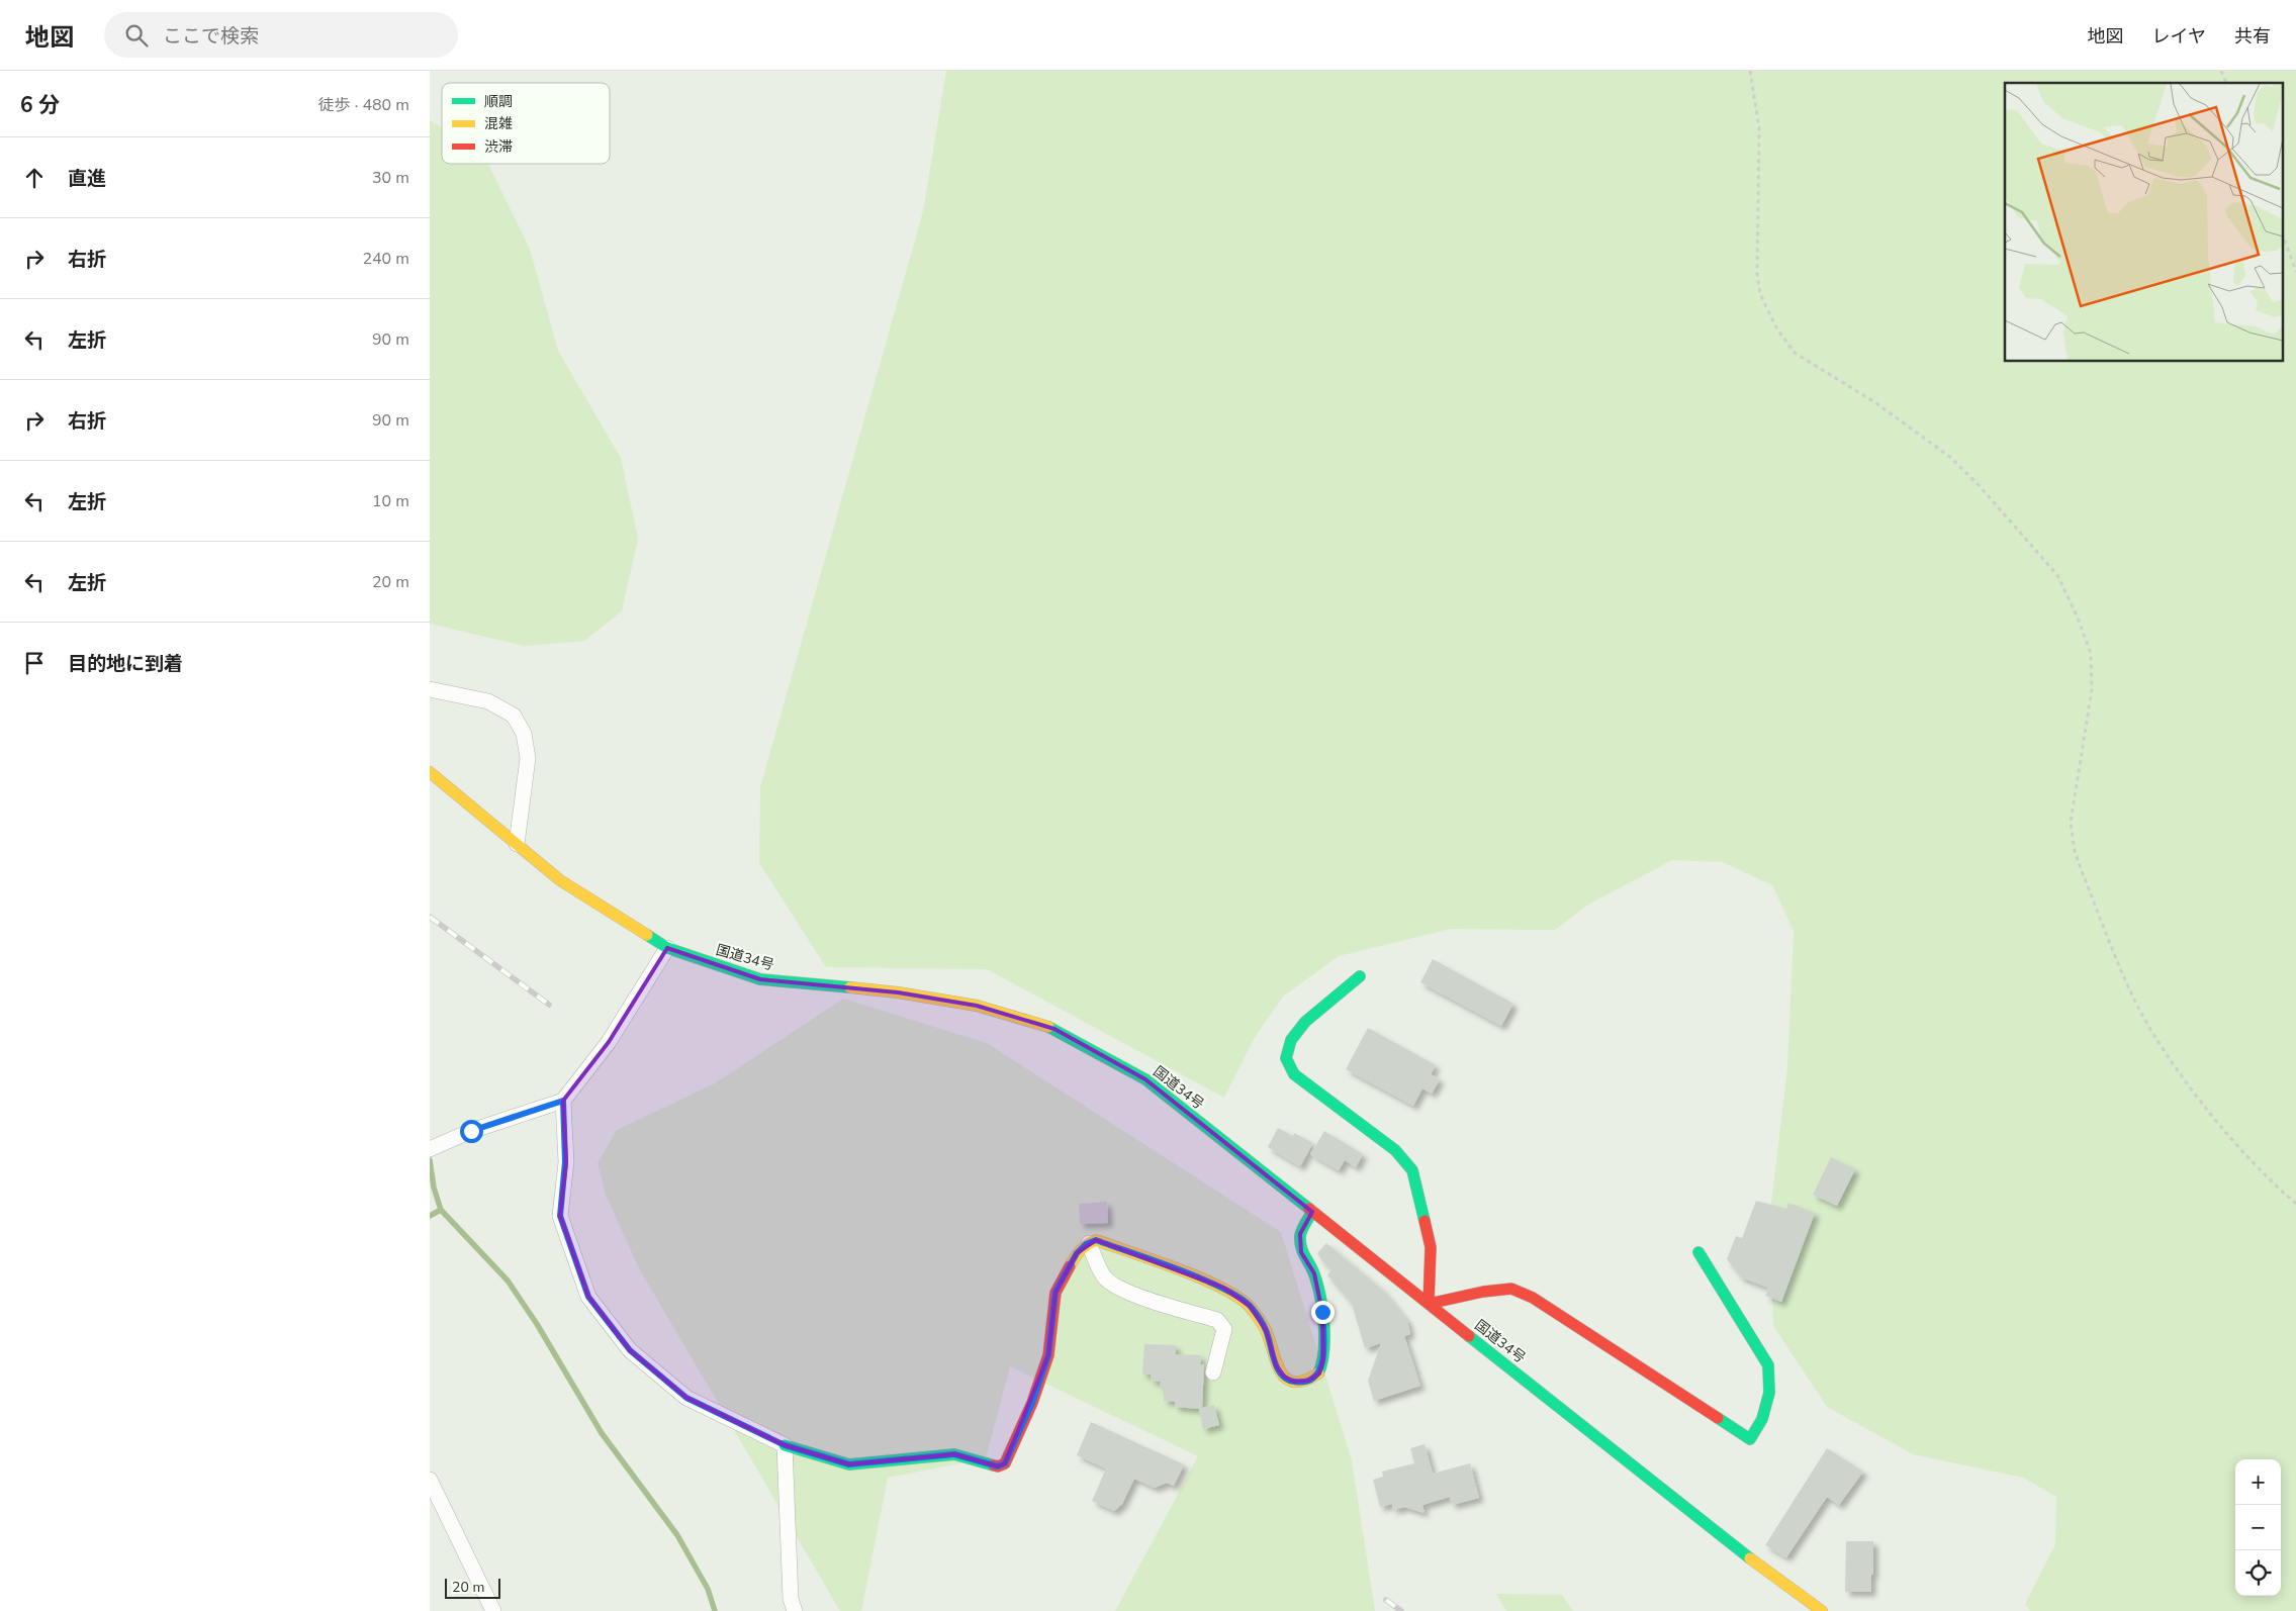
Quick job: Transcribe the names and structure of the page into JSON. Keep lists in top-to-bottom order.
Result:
{
  "streets": {
    "main road": ["国道34号"]
  },
  "legend": ["順調", "混雑", "渋滞"],
  "scale_bar": "20 m",
  "page": {
    "header": "地図",
    "search": "ここで検索",
    "nav": ["地図", "レイヤ", "共有"],
    "heading": ["6 分", "徒歩 · 480 m"],
    "list": [
      ["直進", "30 m"],
      ["右折", "240 m"],
      ["左折", "90 m"],
      ["右折", "90 m"],
      ["左折", "10 m"],
      ["左折", "20 m"],
      "目的地に到着"
    ],
    "map_buttons": ["+", "−"],
    "scale": "20 m"
  }
}
